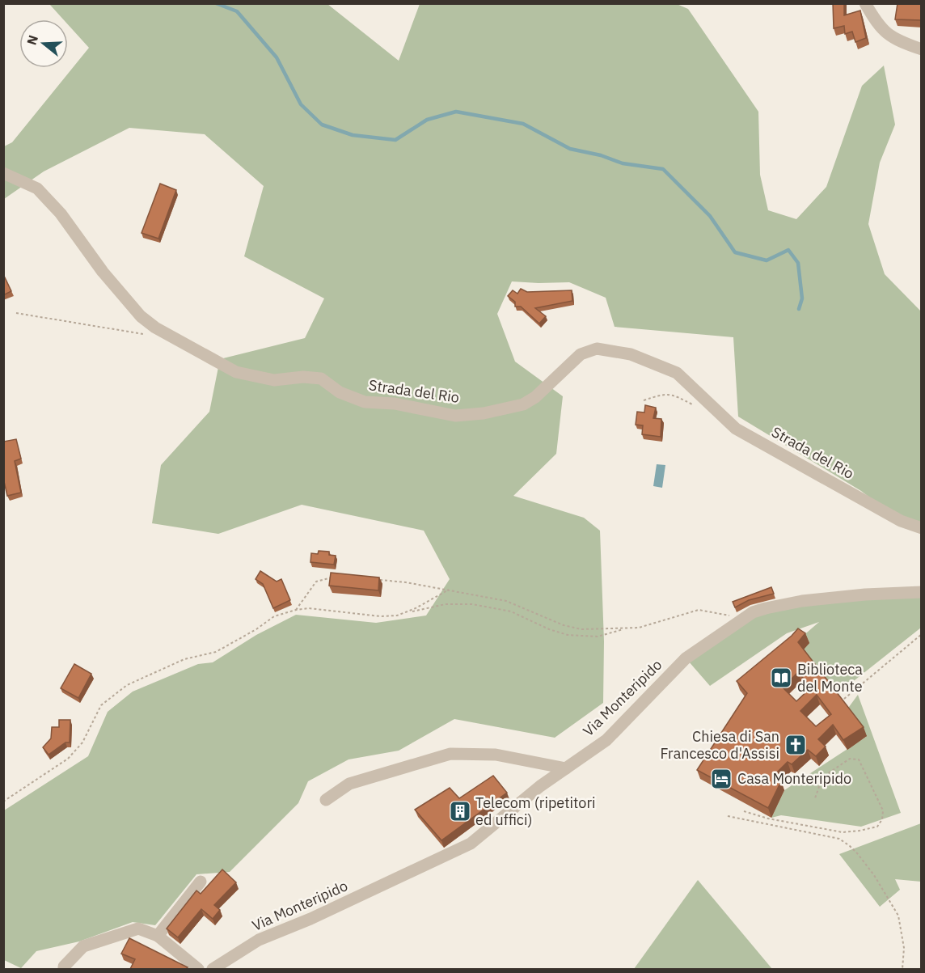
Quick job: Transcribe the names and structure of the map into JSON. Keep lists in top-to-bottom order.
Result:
{
  "streets": {
    "street": ["Strada del Rio", "Via Monteripido"]
  },
  "places": {
    "library": ["Biblioteca del Monte"],
    "church": ["Chiesa di San Francesco d'Assisi"],
    "hotel": ["Casa Monteripido"],
    "building": ["Telecom (ripetitori ed uffici)"]
  },
  "north": "left"
}
